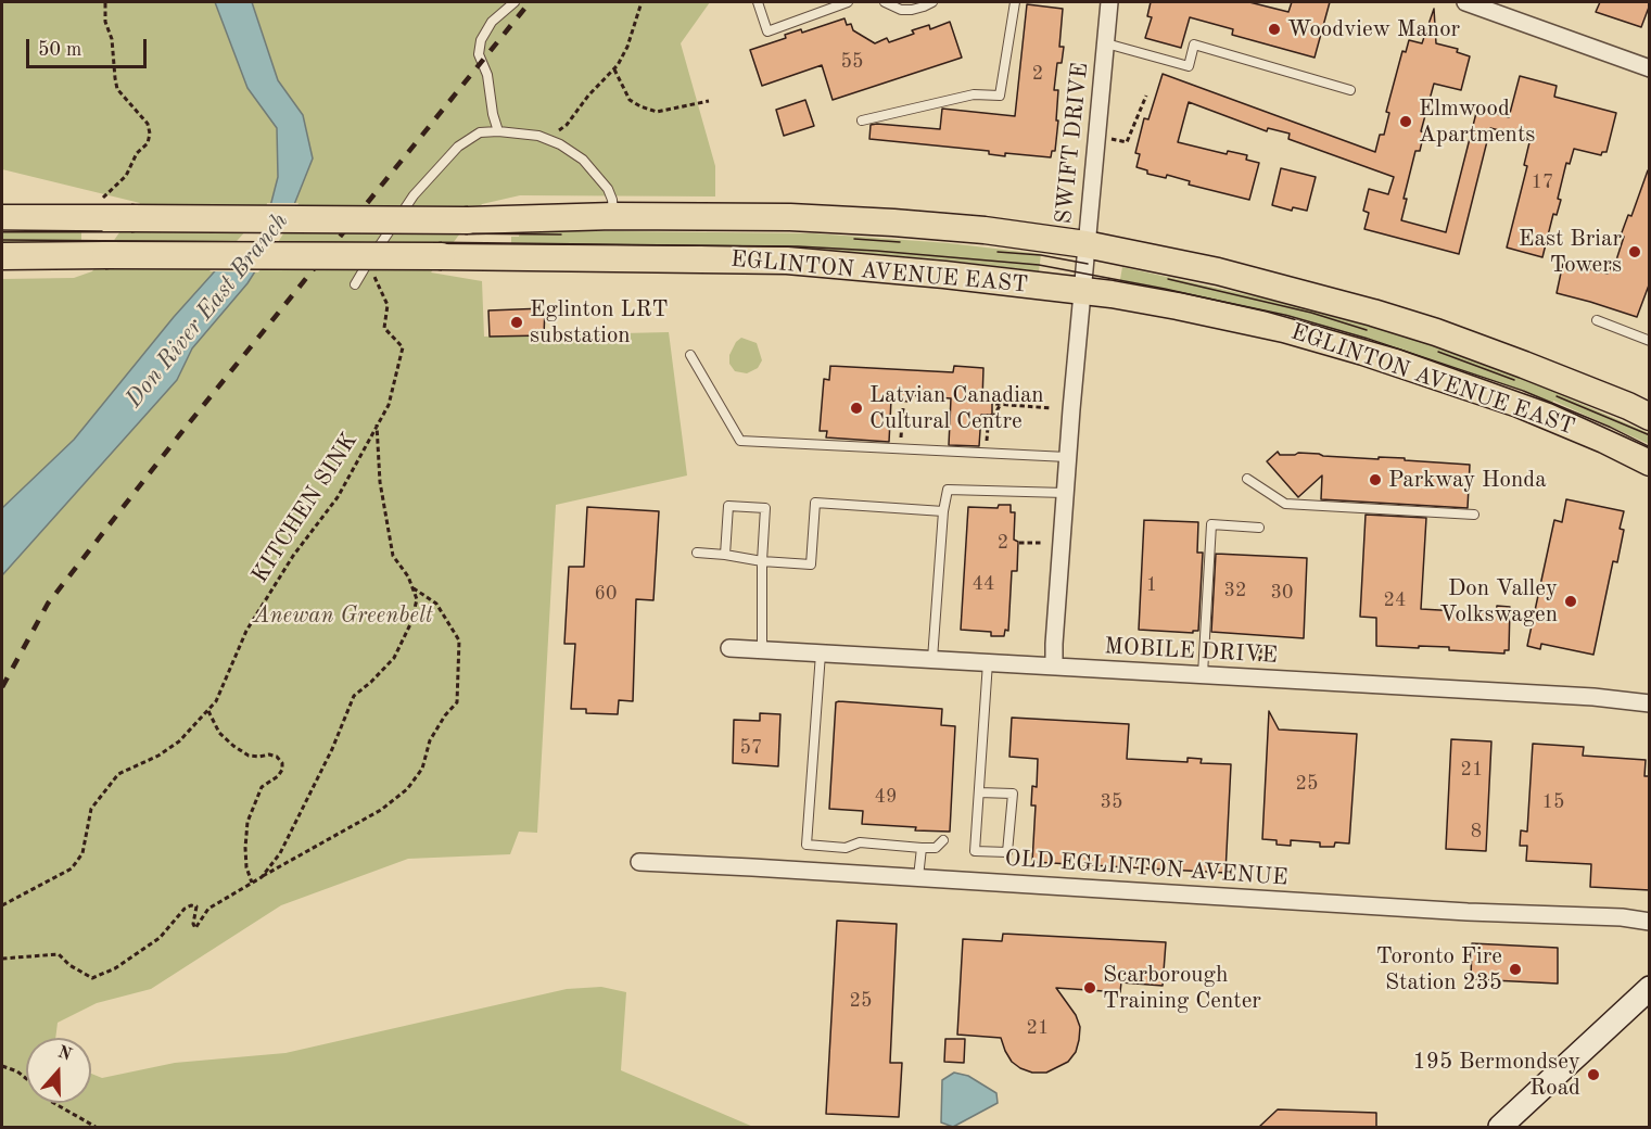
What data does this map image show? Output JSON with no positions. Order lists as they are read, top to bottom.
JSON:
{
  "streets": {
    "main road": ["EGLINTON AVENUE EAST"],
    "street": ["SWIFT DRIVE", "MOBILE DRIVE", "OLD EGLINTON AVENUE"],
    "path": ["KITCHEN SINK"]
  },
  "crossings": [
    ["SWIFT DRIVE", "EGLINTON AVENUE EAST"],
    ["SWIFT DRIVE", "MOBILE DRIVE"]
  ],
  "water": ["Don River East Branch"],
  "parks": ["Anewan Greenbelt"],
  "places": [
    "Woodview Manor",
    "Elmwood Apartments",
    "East Briar Towers",
    "Eglinton LRT substation",
    "Latvian Canadian Cultural Centre",
    "Parkway Honda",
    "Don Valley Volkswagen",
    "Toronto Fire Station 235",
    "Scarborough Training Center",
    "195 Bermondsey Road"
  ],
  "house_numbers": [
    "55",
    "2",
    "17",
    "2",
    "44",
    "1",
    "32",
    "30",
    "60",
    "24",
    "57",
    "21",
    "25",
    "49",
    "35",
    "15",
    "8",
    "25",
    "21"
  ],
  "scale_bar": "50 m",
  "north": "top"
}
